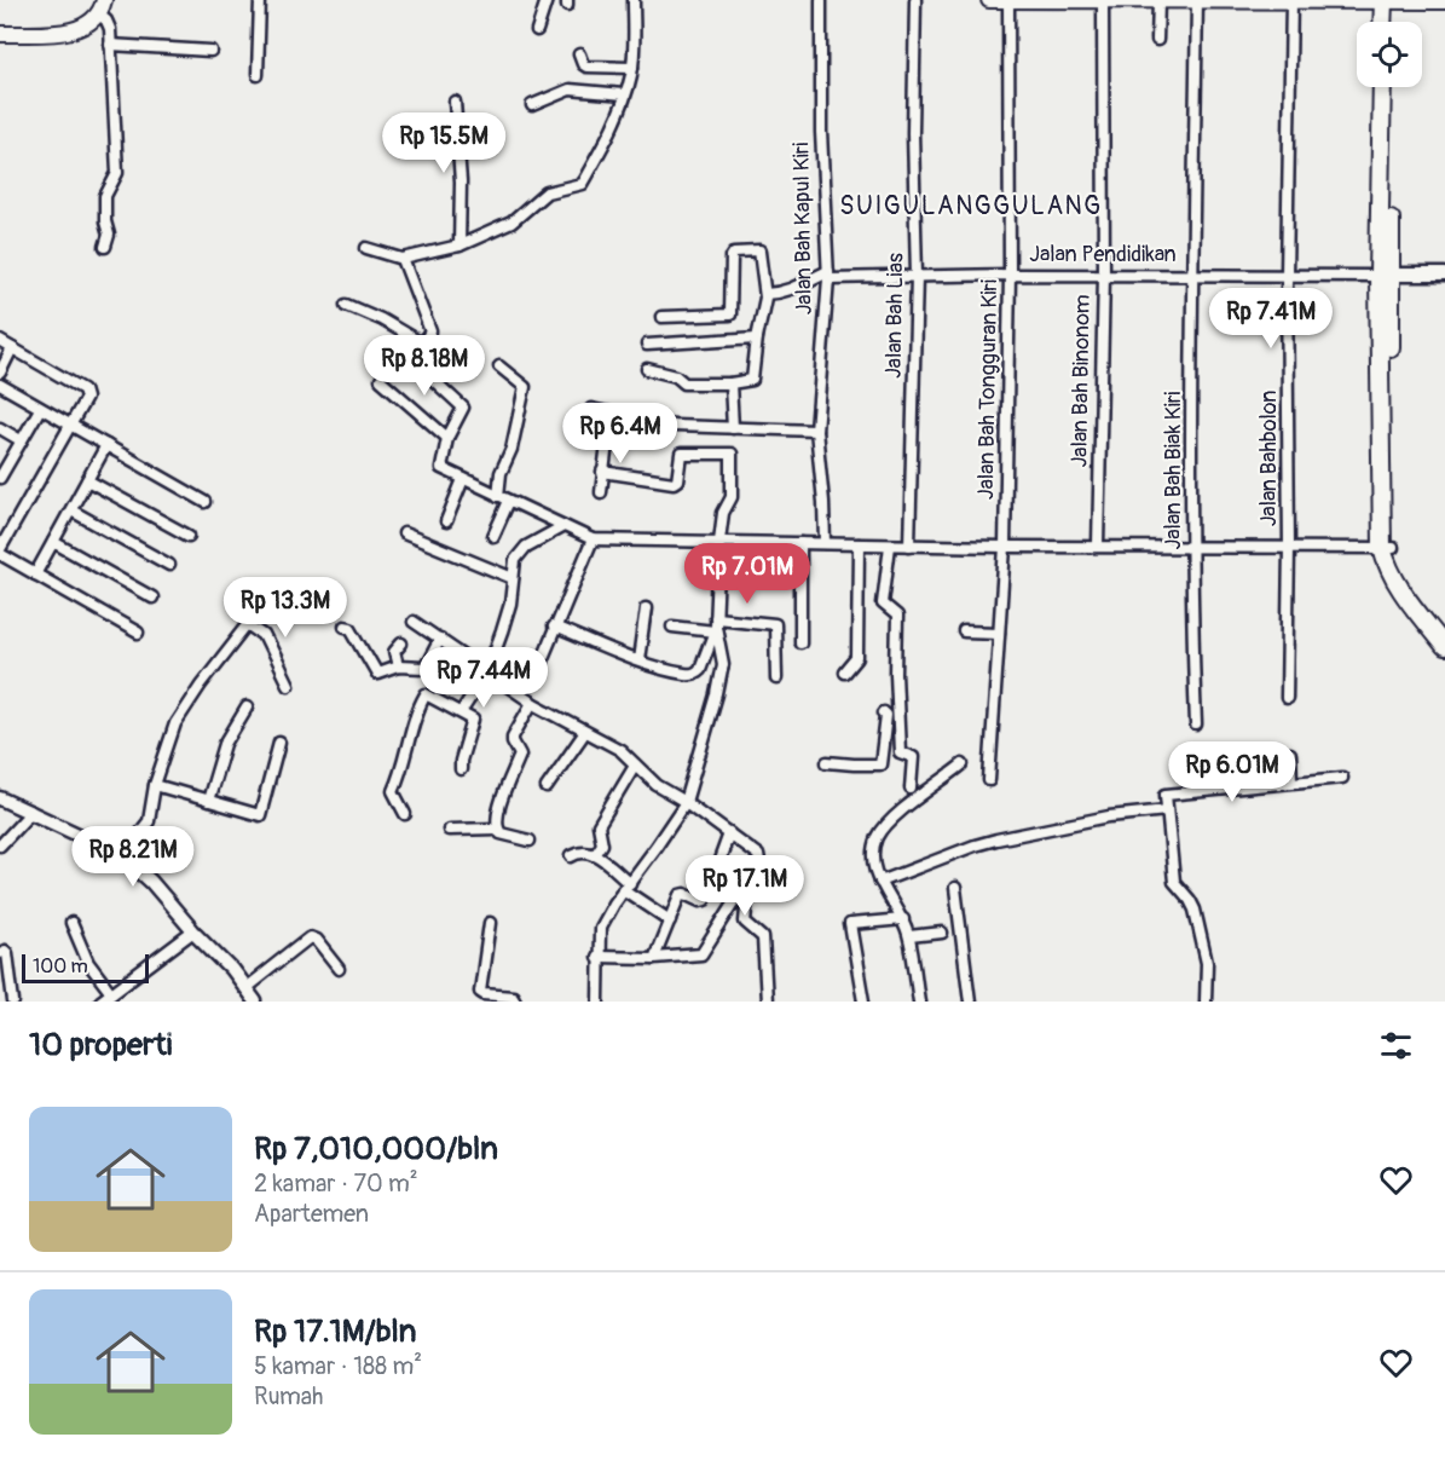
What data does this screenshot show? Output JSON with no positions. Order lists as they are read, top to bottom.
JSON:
{
  "streets": {
    "street": [
      "Jalan Bah Kapul Kiri",
      "Jalan Pendidikan",
      "Jalan Bah Lias",
      "Jalan Bah Binonom",
      "Jalan Bah Tongguran Kiri",
      "Jalan Bahbolon",
      "Jalan Bah Biak Kiri"
    ]
  },
  "crossings": [
    ["Jalan Bah Kapul Kiri", "Jalan Pendidikan"],
    ["Jalan Pendidikan", "Jalan Bah Lias"],
    ["Jalan Pendidikan", "Jalan Bah Binonom"],
    ["Jalan Pendidikan", "Jalan Bah Tongguran Kiri"],
    ["Jalan Pendidikan", "Jalan Bahbolon"],
    ["Jalan Pendidikan", "Jalan Bah Biak Kiri"]
  ],
  "districts": ["SUIGULANGGULANG"],
  "scale_bar": "100 m",
  "page": {
    "price": [
      "Rp 15.5M",
      "Rp 7.41M",
      "Rp 8.18M",
      "Rp 6.4M",
      "Rp 7.01M",
      "Rp 13.3M",
      "Rp 7.44M",
      "Rp 6.01M",
      "Rp 8.21M",
      "Rp 17.1M"
    ],
    "scale": "100 m",
    "heading": "10 properti",
    "list": [
      {
        "name": "Rp 7,010,000/bln",
        "note": "2 kamar · 70 m² · Apartemen"
      },
      {
        "name": "Rp 17.1M/bln",
        "note": "5 kamar · 188 m² · Rumah"
      }
    ]
  }
}
